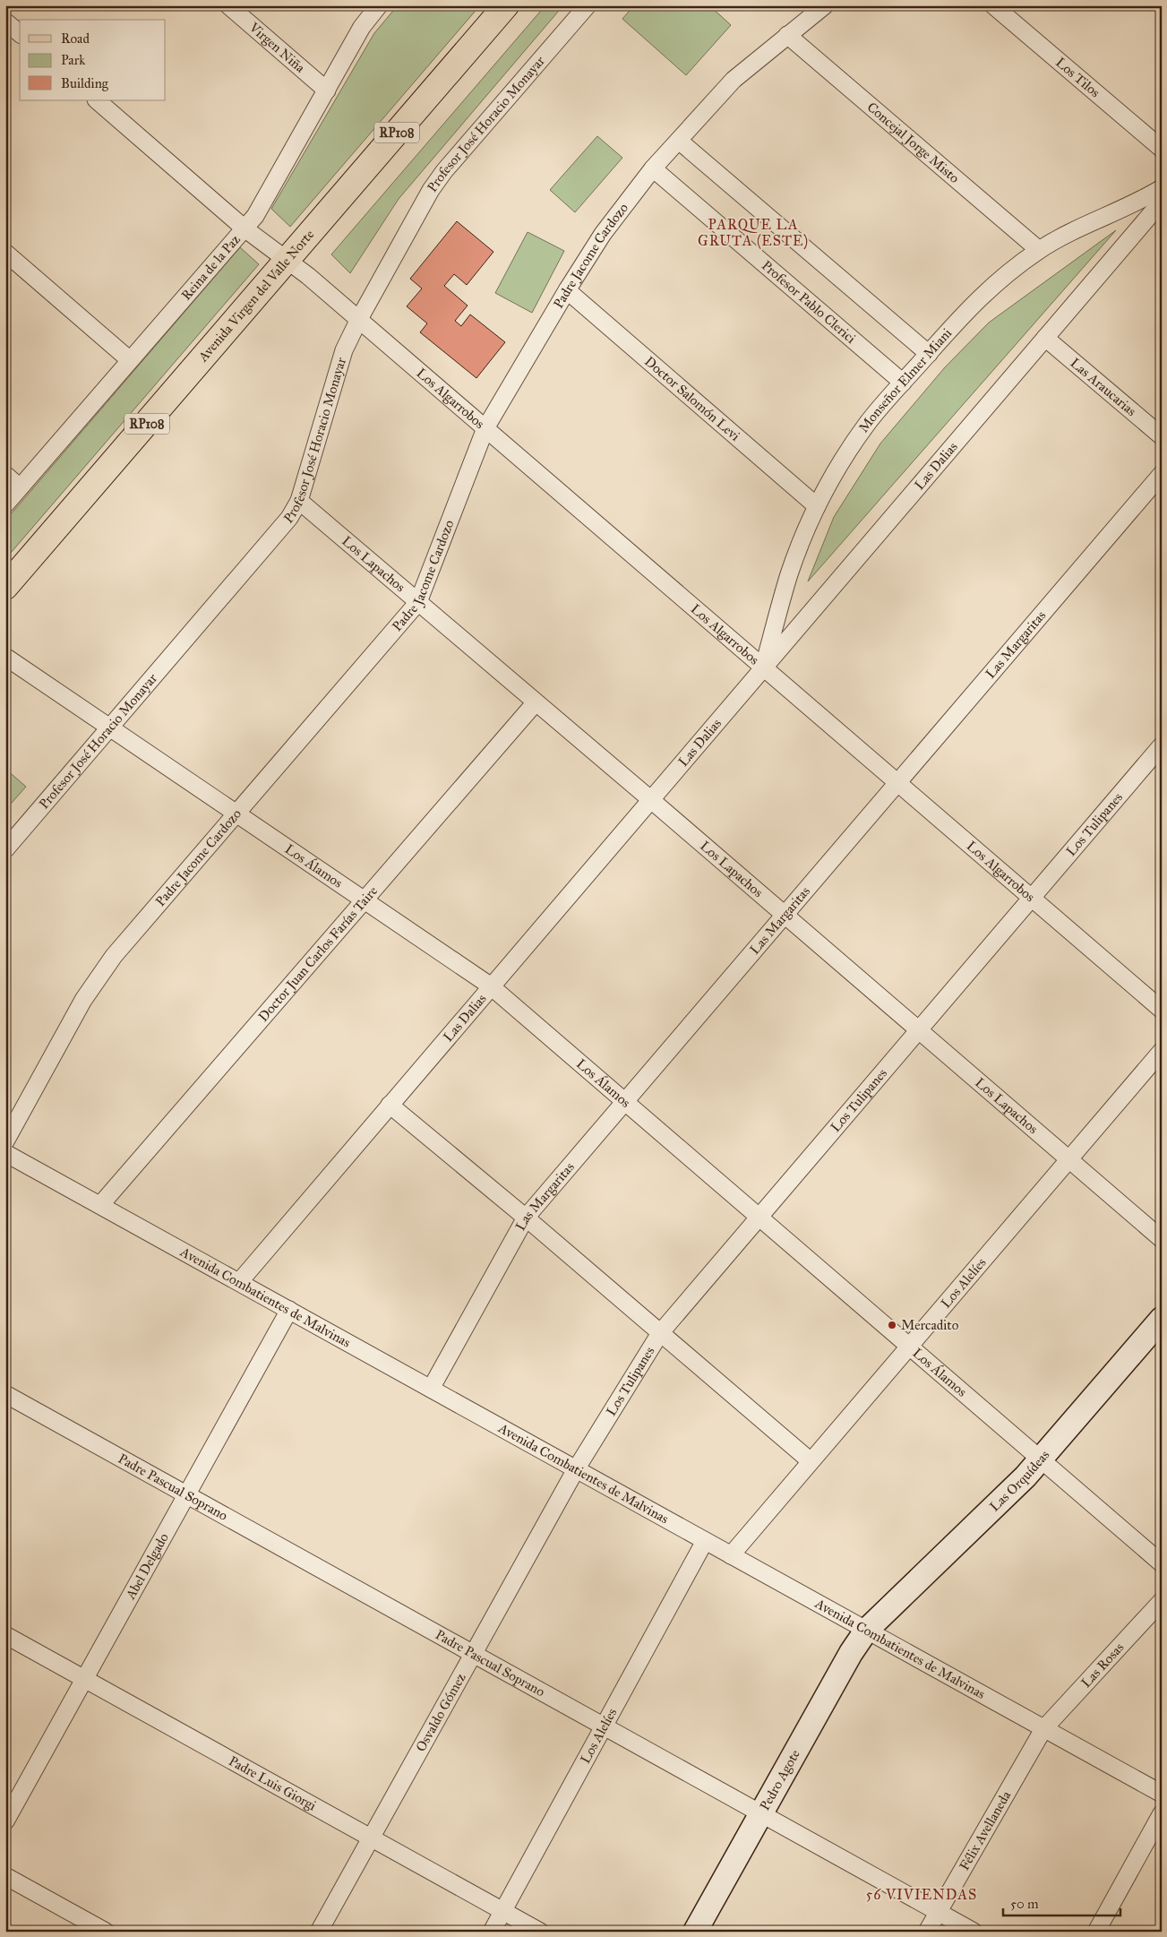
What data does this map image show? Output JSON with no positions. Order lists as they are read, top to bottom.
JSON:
{
  "streets": {
    "main road": ["RP108", "Avenida Virgen del Valle Norte"],
    "street": [
      "Virgen Niña",
      "Los Tilos",
      "Profesor José Horacio Monayar",
      "Concejal Jorge Misto",
      "Padre Jacome Cardozo",
      "Reina de la Paz",
      "Profesor Pablo Clerici",
      "Monseñor Elmer Miani",
      "Las Araucarias",
      "Los Algarrobos",
      "Doctor Salomón Levi",
      "Las Dalias",
      "Los Lapachos",
      "Las Margaritas",
      "Los Tulipanes",
      "Los Álamos",
      "Doctor Juan Carlos Farías Taire",
      "Los Alelíes",
      "Avenida Combatientes de Malvinas",
      "Las Orquídeas",
      "Padre Pascual Soprano",
      "Abel Delgado",
      "Las Rosas",
      "Osvaldo Gómez",
      "Pedro Agote",
      "Padre Luis Giorgi",
      "Félix Avellaneda"
    ]
  },
  "crossings": [
    ["Virgen Niña", "Reina de la Paz"],
    ["Profesor José Horacio Monayar", "Los Algarrobos"],
    ["Profesor José Horacio Monayar", "Los Lapachos"],
    ["Profesor José Horacio Monayar", "Los Álamos"],
    ["Concejal Jorge Misto", "Padre Jacome Cardozo"],
    ["Concejal Jorge Misto", "Monseñor Elmer Miani"],
    ["Padre Jacome Cardozo", "Profesor Pablo Clerici"],
    ["Padre Jacome Cardozo", "Los Algarrobos"],
    ["Padre Jacome Cardozo", "Doctor Salomón Levi"],
    ["Padre Jacome Cardozo", "Los Lapachos"],
    ["Padre Jacome Cardozo", "Los Álamos"],
    ["Reina de la Paz", "Los Algarrobos"],
    ["Avenida Virgen del Valle Norte", "Los Algarrobos"],
    ["Profesor Pablo Clerici", "Monseñor Elmer Miani"],
    ["Monseñor Elmer Miani", "Los Algarrobos"],
    ["Monseñor Elmer Miani", "Doctor Salomón Levi"],
    ["Monseñor Elmer Miani", "Las Dalias"],
    ["Las Araucarias", "Las Dalias"],
    ["Los Algarrobos", "Las Dalias"],
    ["Los Algarrobos", "Las Margaritas"],
    ["Los Algarrobos", "Los Tulipanes"],
    ["Las Dalias", "Los Lapachos"],
    ["Las Dalias", "Los Álamos"],
    ["Las Dalias", "Avenida Combatientes de Malvinas"],
    ["Los Lapachos", "Las Margaritas"],
    ["Los Lapachos", "Los Tulipanes"],
    ["Los Lapachos", "Doctor Juan Carlos Farías Taire"],
    ["Los Lapachos", "Los Alelíes"],
    ["Las Margaritas", "Los Álamos"],
    ["Las Margaritas", "Avenida Combatientes de Malvinas"],
    ["Los Tulipanes", "Los Álamos"],
    ["Los Tulipanes", "Avenida Combatientes de Malvinas"],
    ["Los Tulipanes", "Osvaldo Gómez"],
    ["Los Álamos", "Doctor Juan Carlos Farías Taire"],
    ["Los Álamos", "Los Alelíes"],
    ["Los Álamos", "Las Orquídeas"],
    ["Doctor Juan Carlos Farías Taire", "Avenida Combatientes de Malvinas"],
    ["Los Alelíes", "Avenida Combatientes de Malvinas"],
    ["Los Alelíes", "Padre Pascual Soprano"],
    ["Los Alelíes", "Padre Luis Giorgi"],
    ["Avenida Combatientes de Malvinas", "Las Orquídeas"],
    ["Avenida Combatientes de Malvinas", "Abel Delgado"],
    ["Avenida Combatientes de Malvinas", "Las Rosas"],
    ["Avenida Combatientes de Malvinas", "Osvaldo Gómez"],
    ["Avenida Combatientes de Malvinas", "Pedro Agote"],
    ["Avenida Combatientes de Malvinas", "Félix Avellaneda"],
    ["Las Orquídeas", "Pedro Agote"],
    ["Padre Pascual Soprano", "Abel Delgado"],
    ["Padre Pascual Soprano", "Osvaldo Gómez"],
    ["Padre Pascual Soprano", "Pedro Agote"],
    ["Padre Pascual Soprano", "Félix Avellaneda"],
    ["Abel Delgado", "Padre Luis Giorgi"],
    ["Las Rosas", "Félix Avellaneda"],
    ["Osvaldo Gómez", "Padre Luis Giorgi"]
  ],
  "districts": ["PARQUE LA GRUTA (ESTE)", "56 VIVIENDAS"],
  "places": ["Mercadito"],
  "legend": ["Road", "Park", "Building"],
  "scale_bar": "50 m"
}
